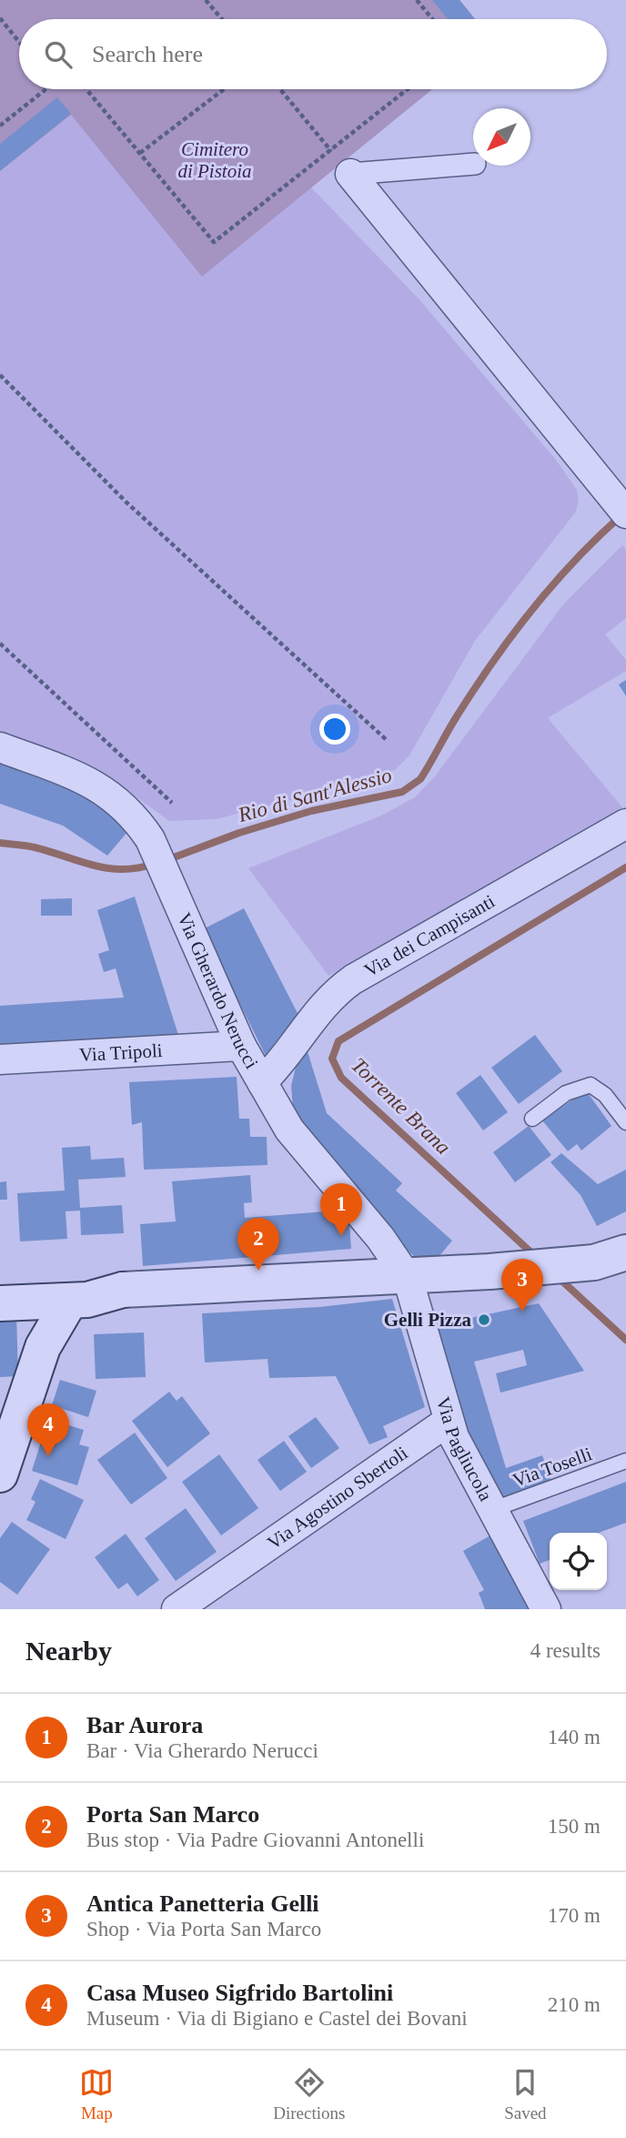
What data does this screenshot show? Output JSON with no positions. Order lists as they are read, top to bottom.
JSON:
{
  "streets": {
    "street": [
      "Via dei Campisanti",
      "Via Gherardo Nerucci",
      "Via Tripoli",
      "Via Pagliucola",
      "Via Agostino Sbertoli"
    ],
    "lane": ["Via Toselli"]
  },
  "crossings": [
    ["Via dei Campisanti", "Via Gherardo Nerucci"],
    ["Via Gherardo Nerucci", "Via Tripoli"],
    ["Via Gherardo Nerucci", "Via Pagliucola"],
    ["Via Pagliucola", "Via Toselli"],
    ["Via Pagliucola", "Via Agostino Sbertoli"]
  ],
  "water": ["Rio di Sant'Alessio", "Torrente Brana"],
  "parks": ["Cimitero di Pistoia"],
  "places": ["Gelli Pizza"],
  "north": "bottom left",
  "page": {
    "search": "Search here",
    "pins": [
      "1",
      "2",
      "3",
      "4"
    ],
    "heading": ["Nearby", "4 results"],
    "list": [
      {
        "mark": "1",
        "name": "Bar Aurora",
        "note": "Bar · Via Gherardo Nerucci",
        "value": "140 m"
      },
      {
        "mark": "2",
        "name": "Porta San Marco",
        "note": "Bus stop · Via Padre Giovanni Antonelli",
        "value": "150 m"
      },
      {
        "mark": "3",
        "name": "Antica Panetteria Gelli",
        "note": "Shop · Via Porta San Marco",
        "value": "170 m"
      },
      {
        "mark": "4",
        "name": "Casa Museo Sigfrido Bartolini",
        "note": "Museum · Via di Bigiano e Castel dei Bovani",
        "value": "210 m"
      }
    ],
    "nav": ["Map", "Directions", "Saved"]
  }
}
